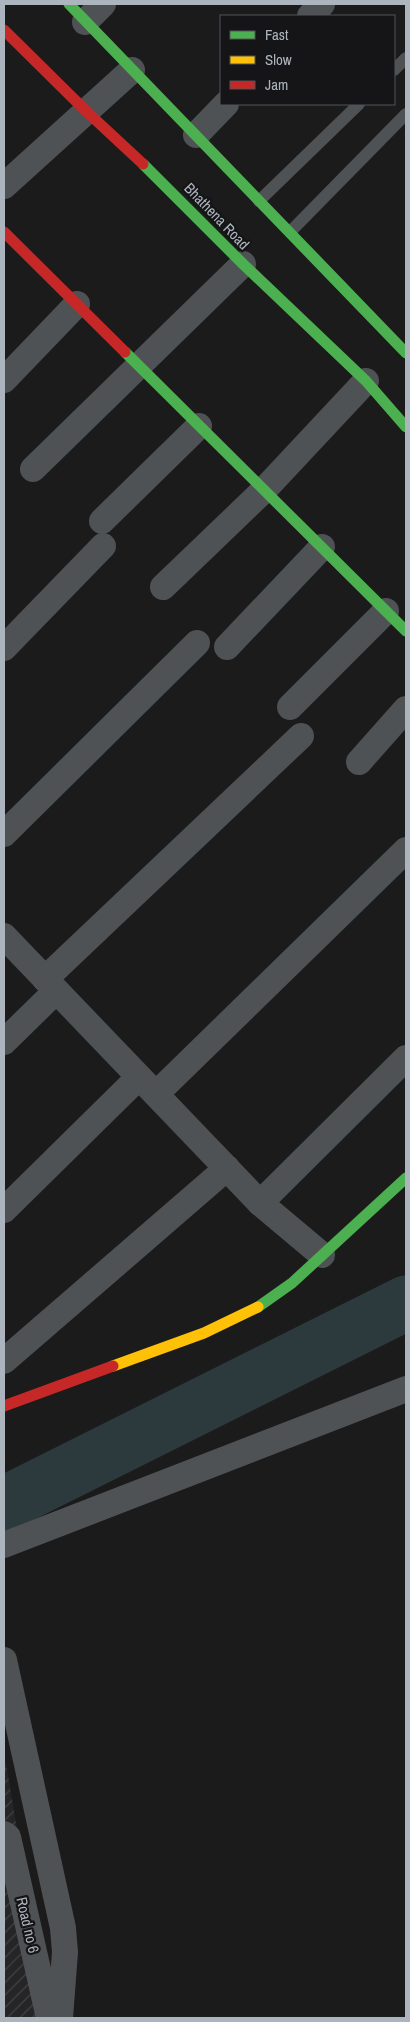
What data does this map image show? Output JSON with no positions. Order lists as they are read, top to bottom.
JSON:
{
  "streets": {
    "street": ["Bhathena Road", "Road no 6"]
  },
  "legend": ["Fast", "Slow", "Jam"]
}
